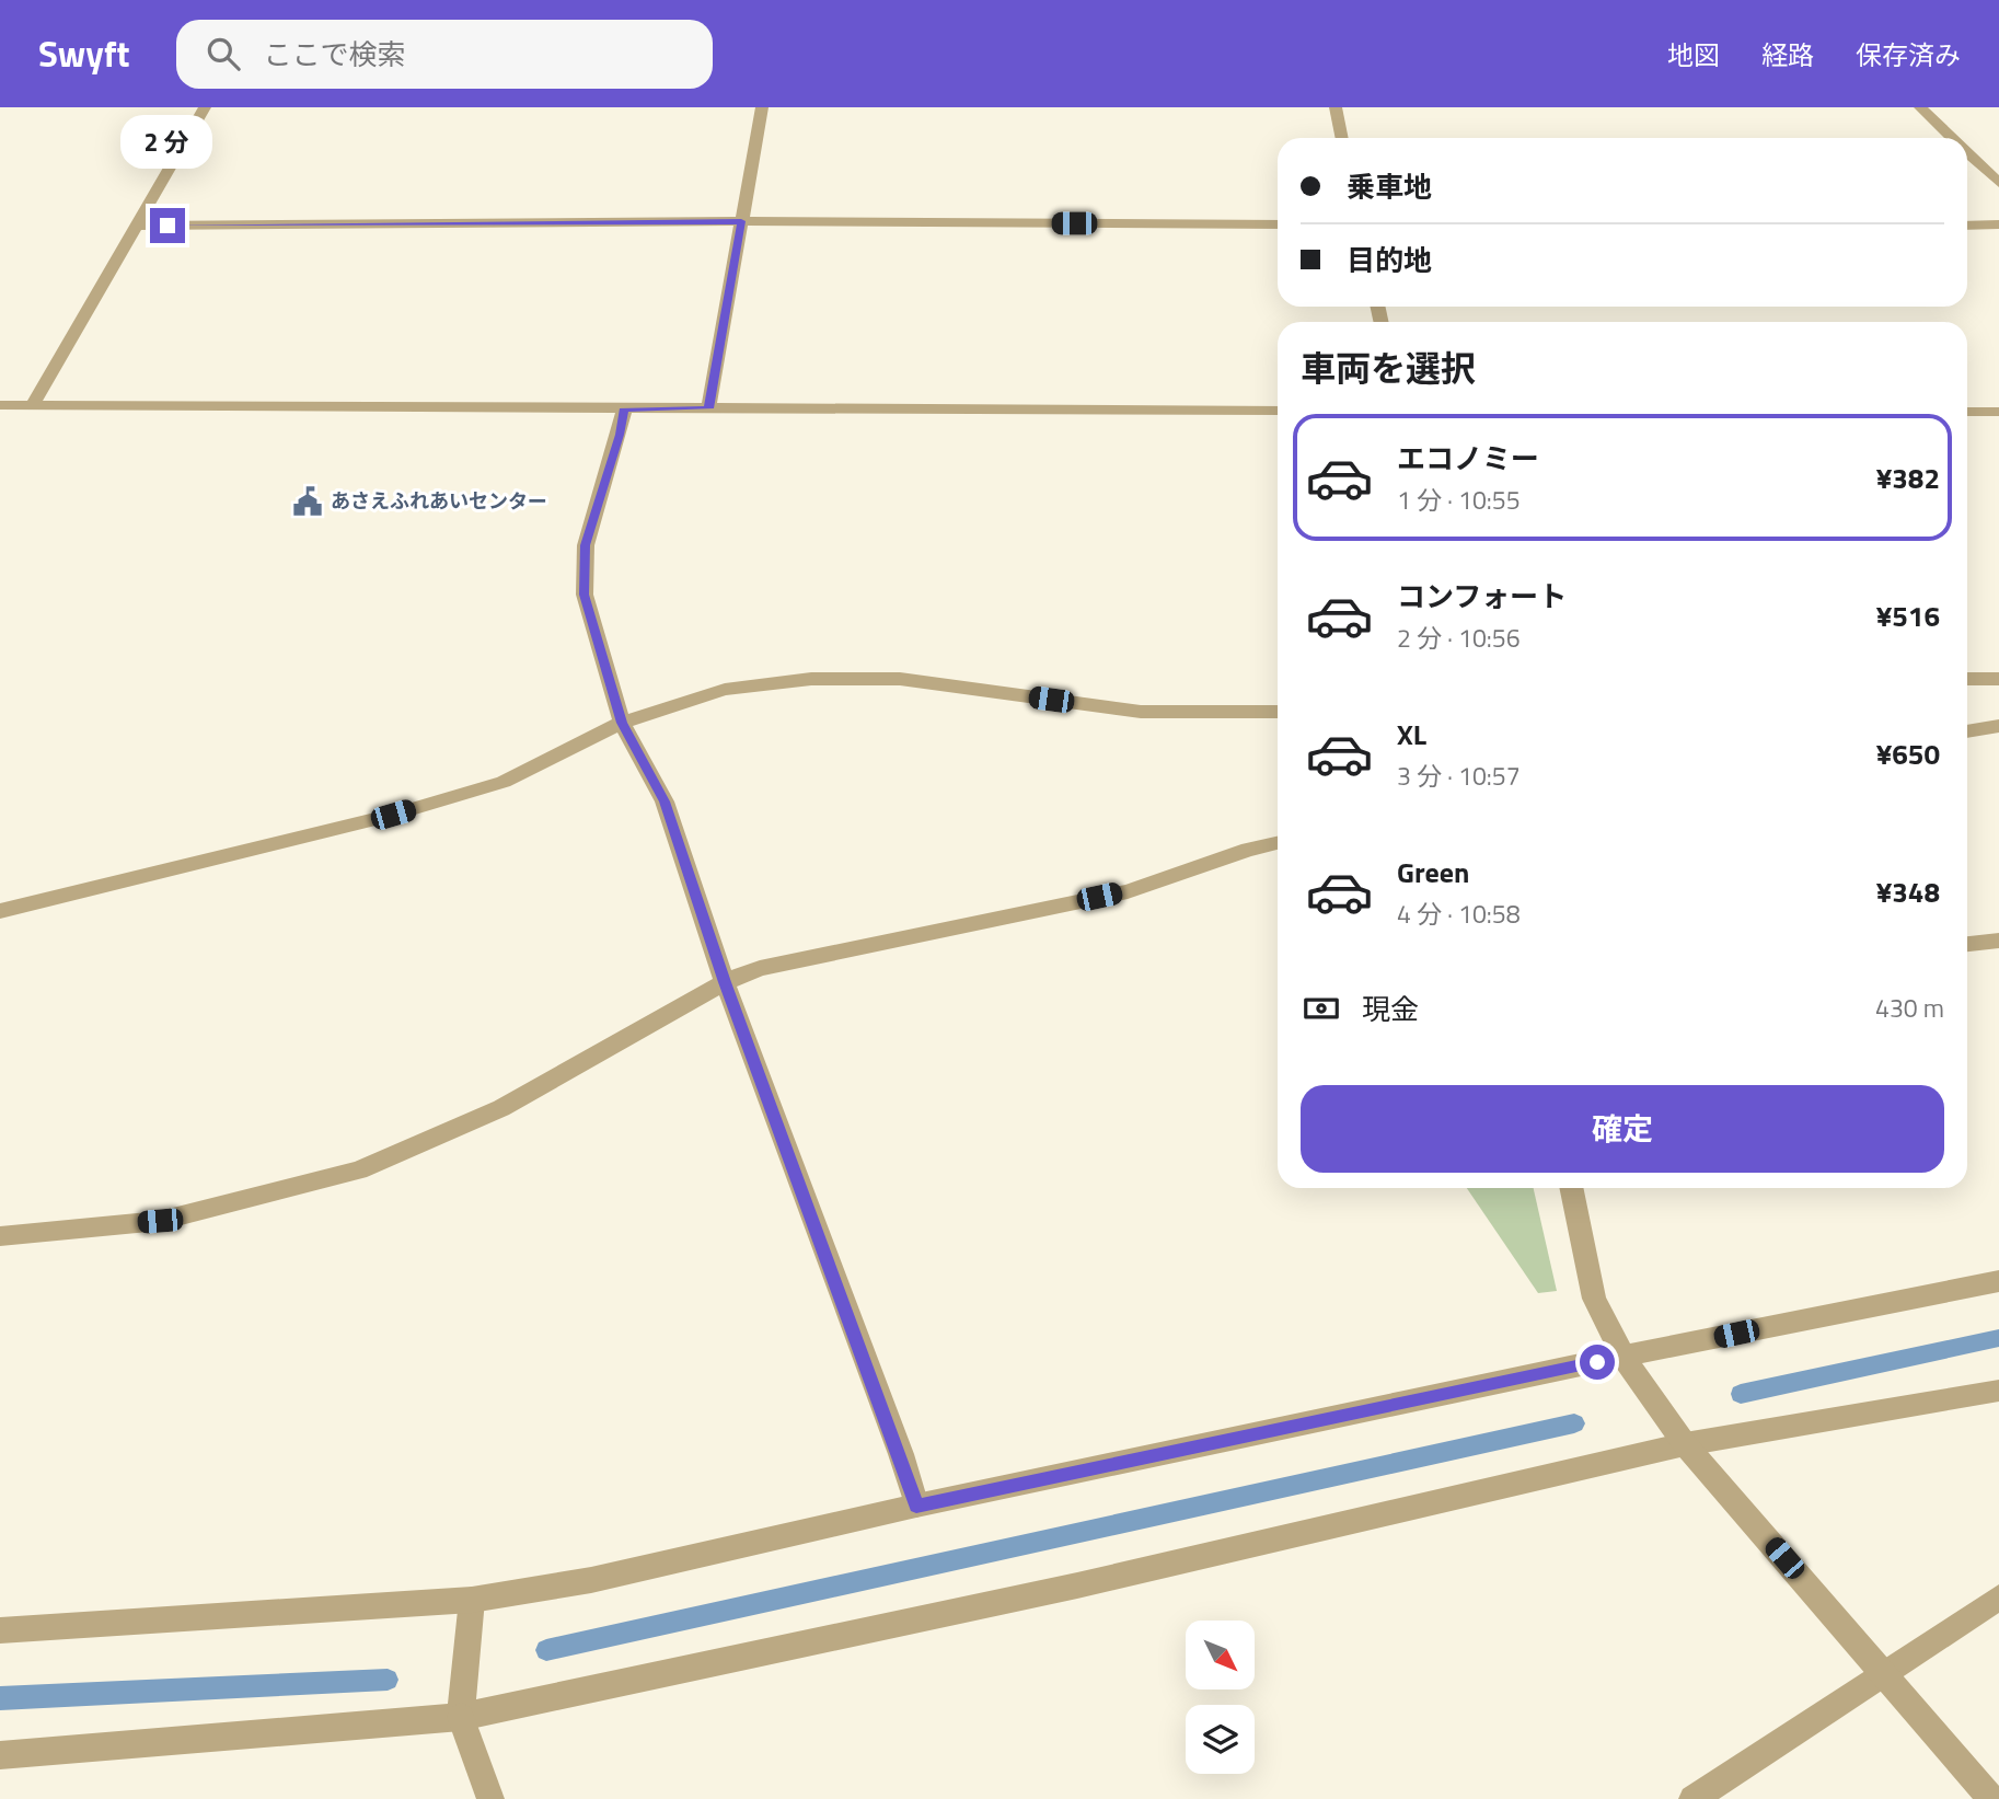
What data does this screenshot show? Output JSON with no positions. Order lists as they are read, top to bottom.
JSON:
{
  "places": {
    "public building": ["あさえふれあいセンター"]
  },
  "north": "bottom right",
  "page": {
    "header": "Swyft",
    "search": "ここで検索",
    "nav": ["地図", "経路", "保存済み"],
    "bubble": "2 分",
    "banner": ["乗車地", "目的地"],
    "heading": "車両を選択",
    "list": [
      {
        "name": "エコノミー",
        "note": "1 分 · 10:55",
        "value": "¥382"
      },
      {
        "name": "コンフォート",
        "note": "2 分 · 10:56",
        "value": "¥516"
      },
      {
        "name": "XL",
        "note": "3 分 · 10:57",
        "value": "¥650"
      },
      {
        "name": "Green",
        "note": "4 分 · 10:58",
        "value": "¥348"
      }
    ],
    "pay": ["現金", "430 m"],
    "buttons": "確定"
  }
}
